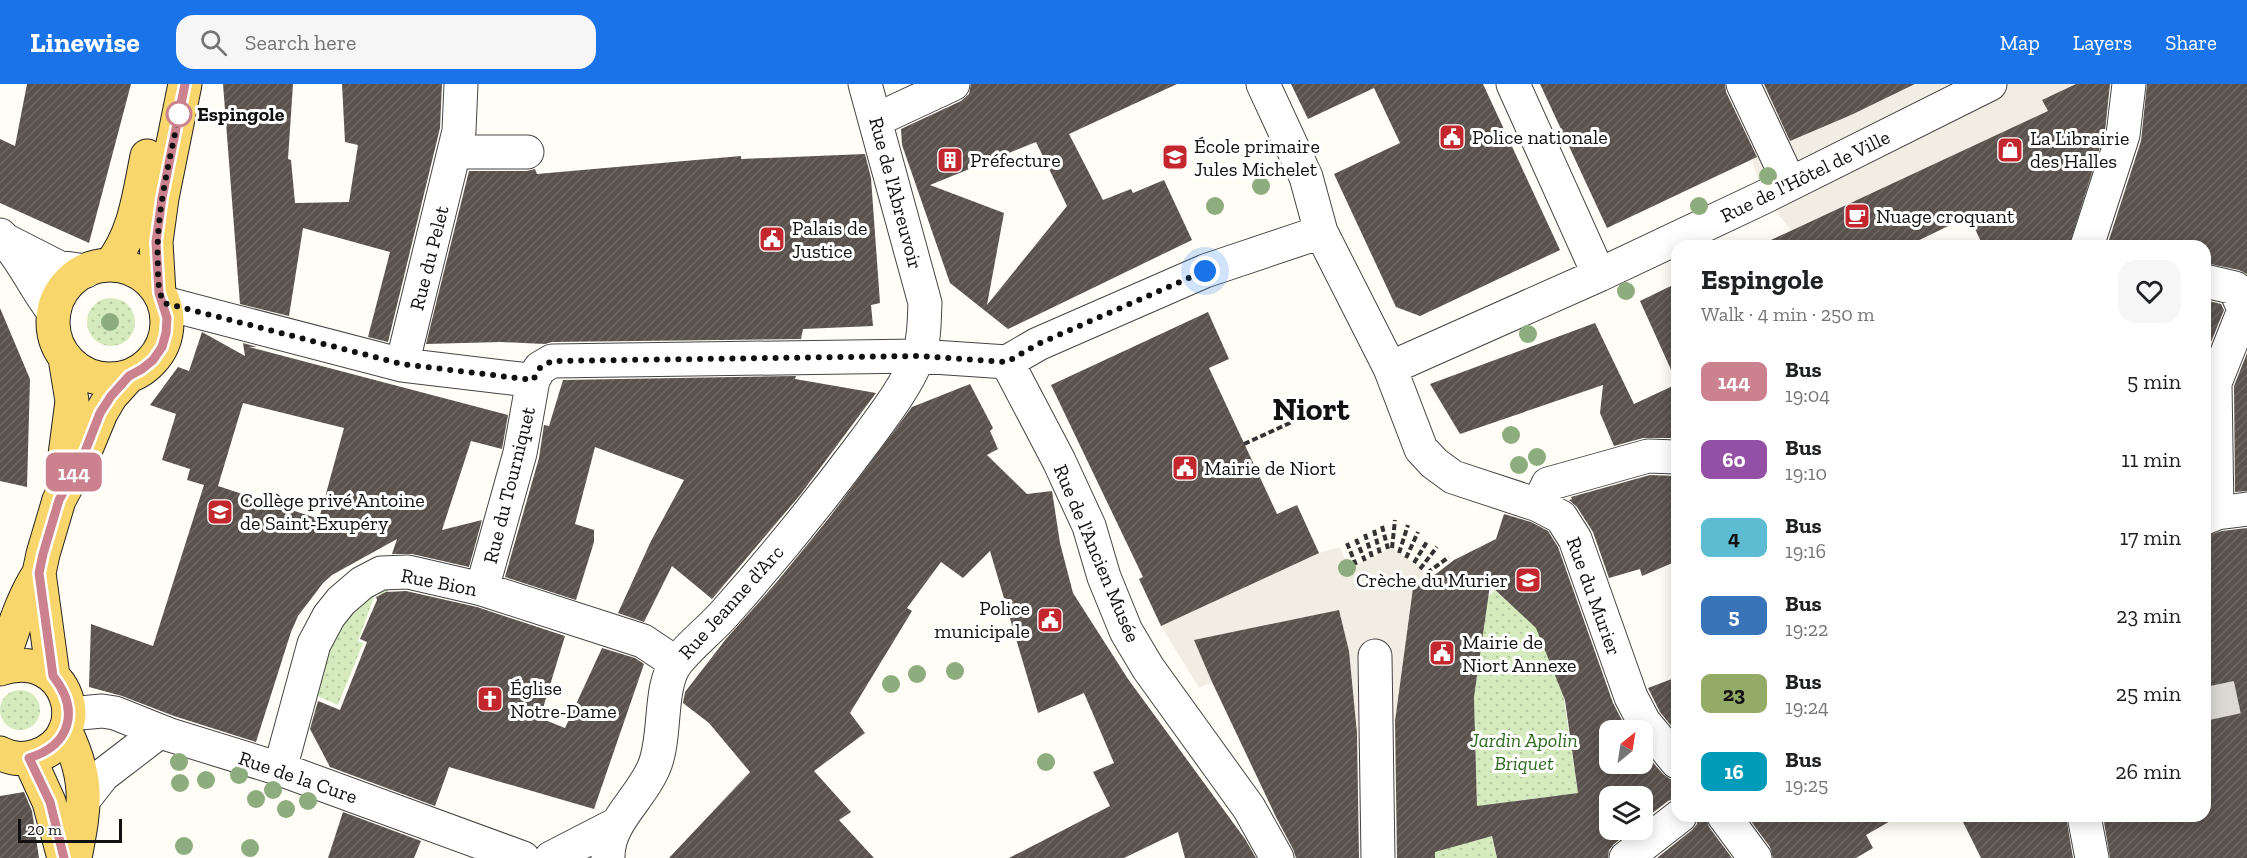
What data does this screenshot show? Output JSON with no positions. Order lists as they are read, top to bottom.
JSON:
{
  "streets": {
    "street": [
      "Rue de l'Hôtel de Ville",
      "Rue de l'Abreuvoir",
      "Rue du Pelet",
      "Rue du Tourniquet",
      "Rue de l'Ancien Musée",
      "Rue Bion",
      "Rue du Murier",
      "Rue Jeanne d'Arc",
      "Rue de la Cure"
    ]
  },
  "crossings": [
    ["Rue de l'Hôtel de Ville", "Rue du Murier"],
    ["Rue de l'Abreuvoir", "Rue Jeanne d'Arc"],
    ["Rue du Tourniquet", "Rue Bion"],
    ["Rue Bion", "Rue Jeanne d'Arc"],
    ["Rue Bion", "Rue de la Cure"]
  ],
  "districts": ["Niort"],
  "parks": ["Jardin Apolin Briquet"],
  "places": {
    "other": ["Espingole"],
    "public building": [
      "Police nationale",
      "Palais de Justice",
      "Mairie de Niort",
      "Police municipale",
      "Mairie de Niort Annexe"
    ],
    "shop": ["La Librairie des Halles"],
    "school or university": ["École primaire Jules Michelet", "Collège privé Antoine de Saint-Exupéry", "Crèche du Murier"],
    "building": ["Préfecture"],
    "cafe": ["Nuage croquant"],
    "church": ["Église Notre-Dame"]
  },
  "lines": ["bus line 144"],
  "scale_bar": "20 m",
  "north": "top right",
  "page": {
    "header": "Linewise",
    "search": "Search here",
    "nav": ["Map", "Layers", "Share"],
    "on_map": "144",
    "heading": ["Espingole", "Walk · 4 min · 250 m"],
    "list": [
      {
        "mark": "144",
        "name": "Bus",
        "note": "19:04",
        "value": "5 min"
      },
      {
        "mark": "60",
        "name": "Bus",
        "note": "19:10",
        "value": "11 min"
      },
      {
        "mark": "4",
        "name": "Bus",
        "note": "19:16",
        "value": "17 min"
      },
      {
        "mark": "5",
        "name": "Bus",
        "note": "19:22",
        "value": "23 min"
      },
      {
        "mark": "23",
        "name": "Bus",
        "note": "19:24",
        "value": "25 min"
      },
      {
        "mark": "16",
        "name": "Bus",
        "note": "19:25",
        "value": "26 min"
      }
    ],
    "scale": "20 m"
  }
}
